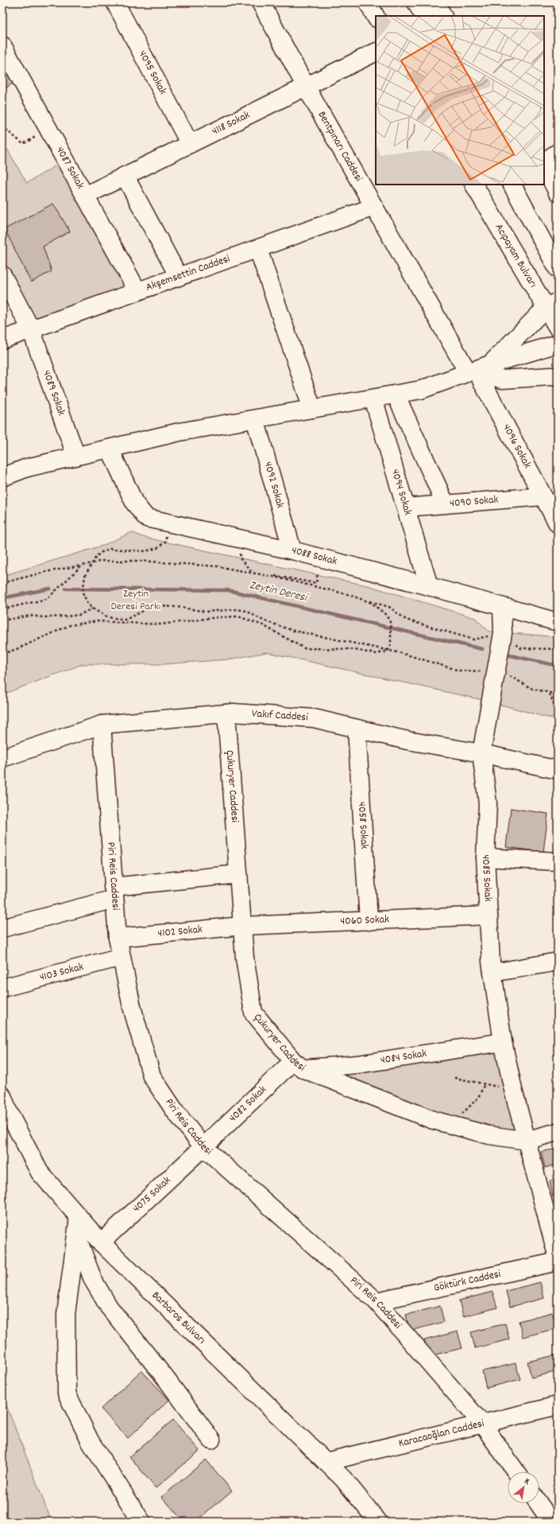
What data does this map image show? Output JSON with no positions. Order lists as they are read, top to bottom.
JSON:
{
  "streets": {
    "street": [
      "4095 Sokak",
      "4118 Sokak",
      "Bentpınarı Caddesi",
      "4087 Sokak",
      "Acıpayam Bulvarı",
      "Akşemsettin Caddesi",
      "4089 Sokak",
      "4096 Sokak",
      "4092 Sokak",
      "4094 Sokak",
      "4090 Sokak",
      "4088 Sokak",
      "Vakıf Caddesi",
      "Çukuryer Caddesi",
      "4058 Sokak",
      "Piri Reis Caddesi",
      "4085 Sokak",
      "4060 Sokak",
      "4102 Sokak",
      "4103 Sokak",
      "4084 Sokak",
      "4082 Sokak",
      "4075 Sokak",
      "Göktürk Caddesi",
      "Barbaros Bulvarı",
      "Karacaoğlan Caddesi"
    ]
  },
  "crossings": [
    ["4095 Sokak", "4118 Sokak"],
    ["4118 Sokak", "Bentpınarı Caddesi"],
    ["4118 Sokak", "4087 Sokak"],
    ["Bentpınarı Caddesi", "Akşemsettin Caddesi"],
    ["Bentpınarı Caddesi", "4096 Sokak"],
    ["4087 Sokak", "Akşemsettin Caddesi"],
    ["Akşemsettin Caddesi", "4089 Sokak"],
    ["4096 Sokak", "4090 Sokak"],
    ["4092 Sokak", "4088 Sokak"],
    ["4094 Sokak", "4090 Sokak"],
    ["4094 Sokak", "4088 Sokak"],
    ["4088 Sokak", "4085 Sokak"],
    ["Vakıf Caddesi", "Çukuryer Caddesi"],
    ["Vakıf Caddesi", "4058 Sokak"],
    ["Vakıf Caddesi", "Piri Reis Caddesi"],
    ["Vakıf Caddesi", "4085 Sokak"],
    ["Çukuryer Caddesi", "4085 Sokak"],
    ["Çukuryer Caddesi", "4060 Sokak"],
    ["Çukuryer Caddesi", "4102 Sokak"],
    ["Çukuryer Caddesi", "4084 Sokak"],
    ["Çukuryer Caddesi", "4082 Sokak"],
    ["4058 Sokak", "4060 Sokak"],
    ["Piri Reis Caddesi", "4102 Sokak"],
    ["Piri Reis Caddesi", "4103 Sokak"],
    ["Piri Reis Caddesi", "4082 Sokak"],
    ["Piri Reis Caddesi", "4075 Sokak"],
    ["Piri Reis Caddesi", "Göktürk Caddesi"],
    ["Piri Reis Caddesi", "Karacaoğlan Caddesi"],
    ["4085 Sokak", "4060 Sokak"],
    ["4085 Sokak", "4084 Sokak"],
    ["4060 Sokak", "4102 Sokak"],
    ["4084 Sokak", "4082 Sokak"],
    ["4082 Sokak", "4075 Sokak"],
    ["4075 Sokak", "Barbaros Bulvarı"],
    ["Barbaros Bulvarı", "Karacaoğlan Caddesi"]
  ],
  "water": ["Zeytin Deresi"],
  "parks": ["Zeytin Deresi Parkı"],
  "north": "top right"
}
